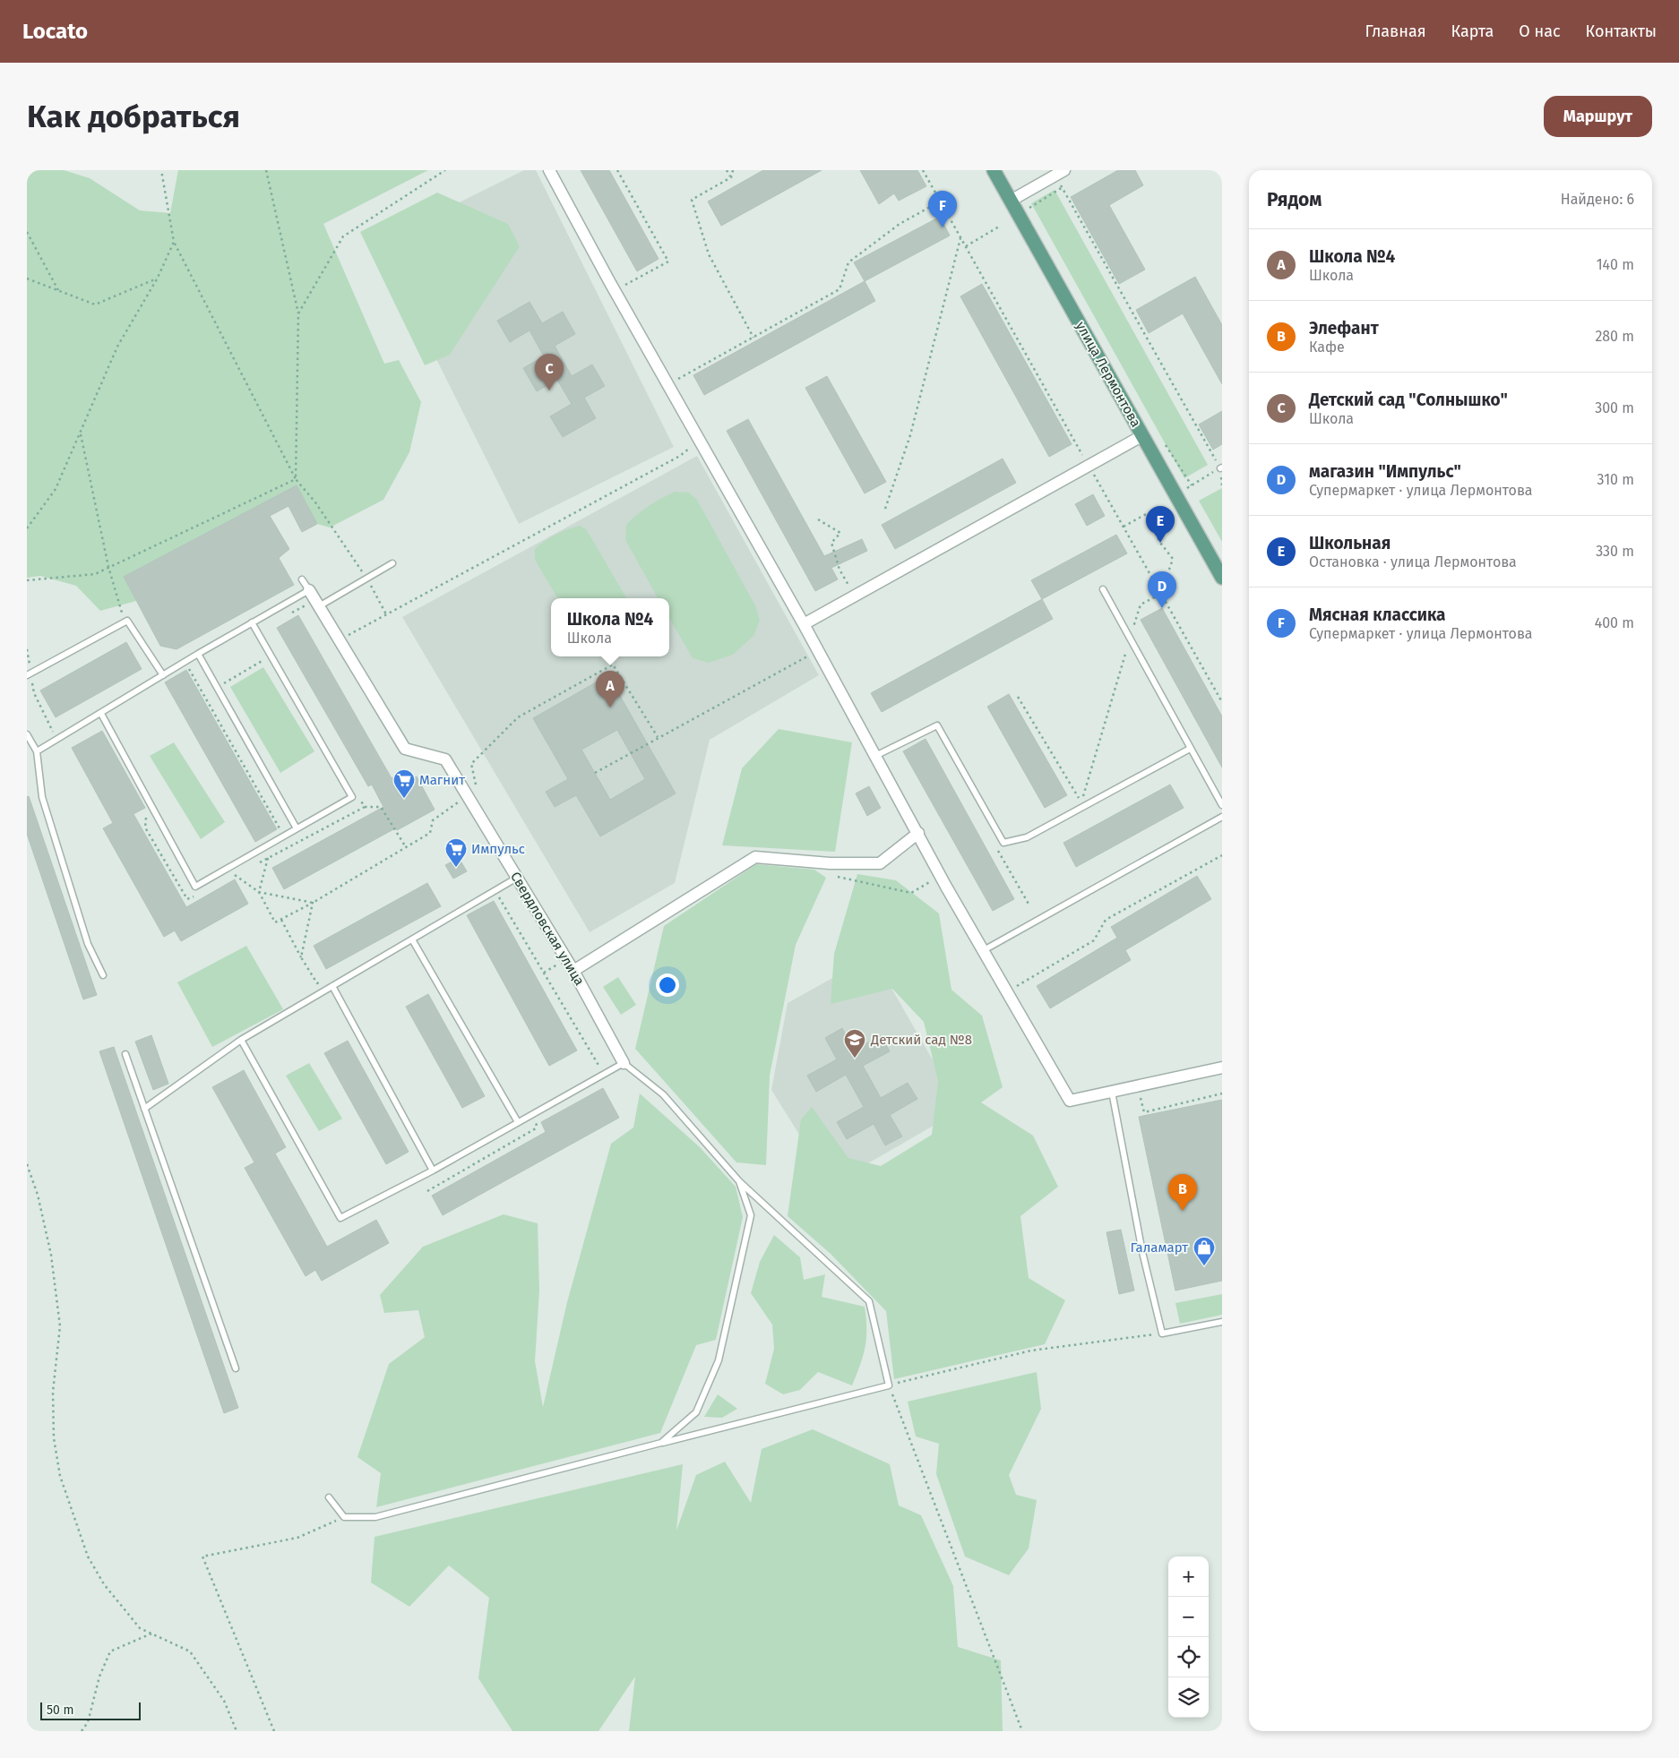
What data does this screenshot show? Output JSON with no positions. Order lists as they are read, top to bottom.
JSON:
{
  "streets": {
    "main road": ["улица Лермонтова"],
    "street": ["Свердловская улица"]
  },
  "places": {
    "supermarket": ["Магнит", "Импульс"],
    "school or university": ["Детский сад №8"],
    "shop": ["Галамарт"]
  },
  "scale_bar": "50 m",
  "page": {
    "header": "Locato",
    "nav": [
      "Главная",
      "Карта",
      "О нас",
      "Контакты"
    ],
    "buttons": "Маршрут",
    "title": "Как добраться",
    "heading": ["Рядом", "Найдено: 6"],
    "pins": [
      "F",
      "C",
      "E",
      "D",
      "A",
      "B"
    ],
    "list": [
      {
        "mark": "A",
        "name": "Школа №4",
        "note": "Школа",
        "value": "140 m"
      },
      {
        "mark": "B",
        "name": "Элефант",
        "note": "Кафе",
        "value": "280 m"
      },
      {
        "mark": "C",
        "name": "Детский сад \"Солнышко\"",
        "note": "Школа",
        "value": "300 m"
      },
      {
        "mark": "D",
        "name": "магазин \"Импульс\"",
        "note": "Супермаркет · улица Лермонтова",
        "value": "310 m"
      },
      {
        "mark": "E",
        "name": "Школьная",
        "note": "Остановка · улица Лермонтова",
        "value": "330 m"
      },
      {
        "mark": "F",
        "name": "Мясная классика",
        "note": "Супермаркет · улица Лермонтова",
        "value": "400 m"
      }
    ],
    "popup": ["Школа №4", "Школа"],
    "map_buttons": ["+", "−"],
    "scale": "50 m"
  }
}
